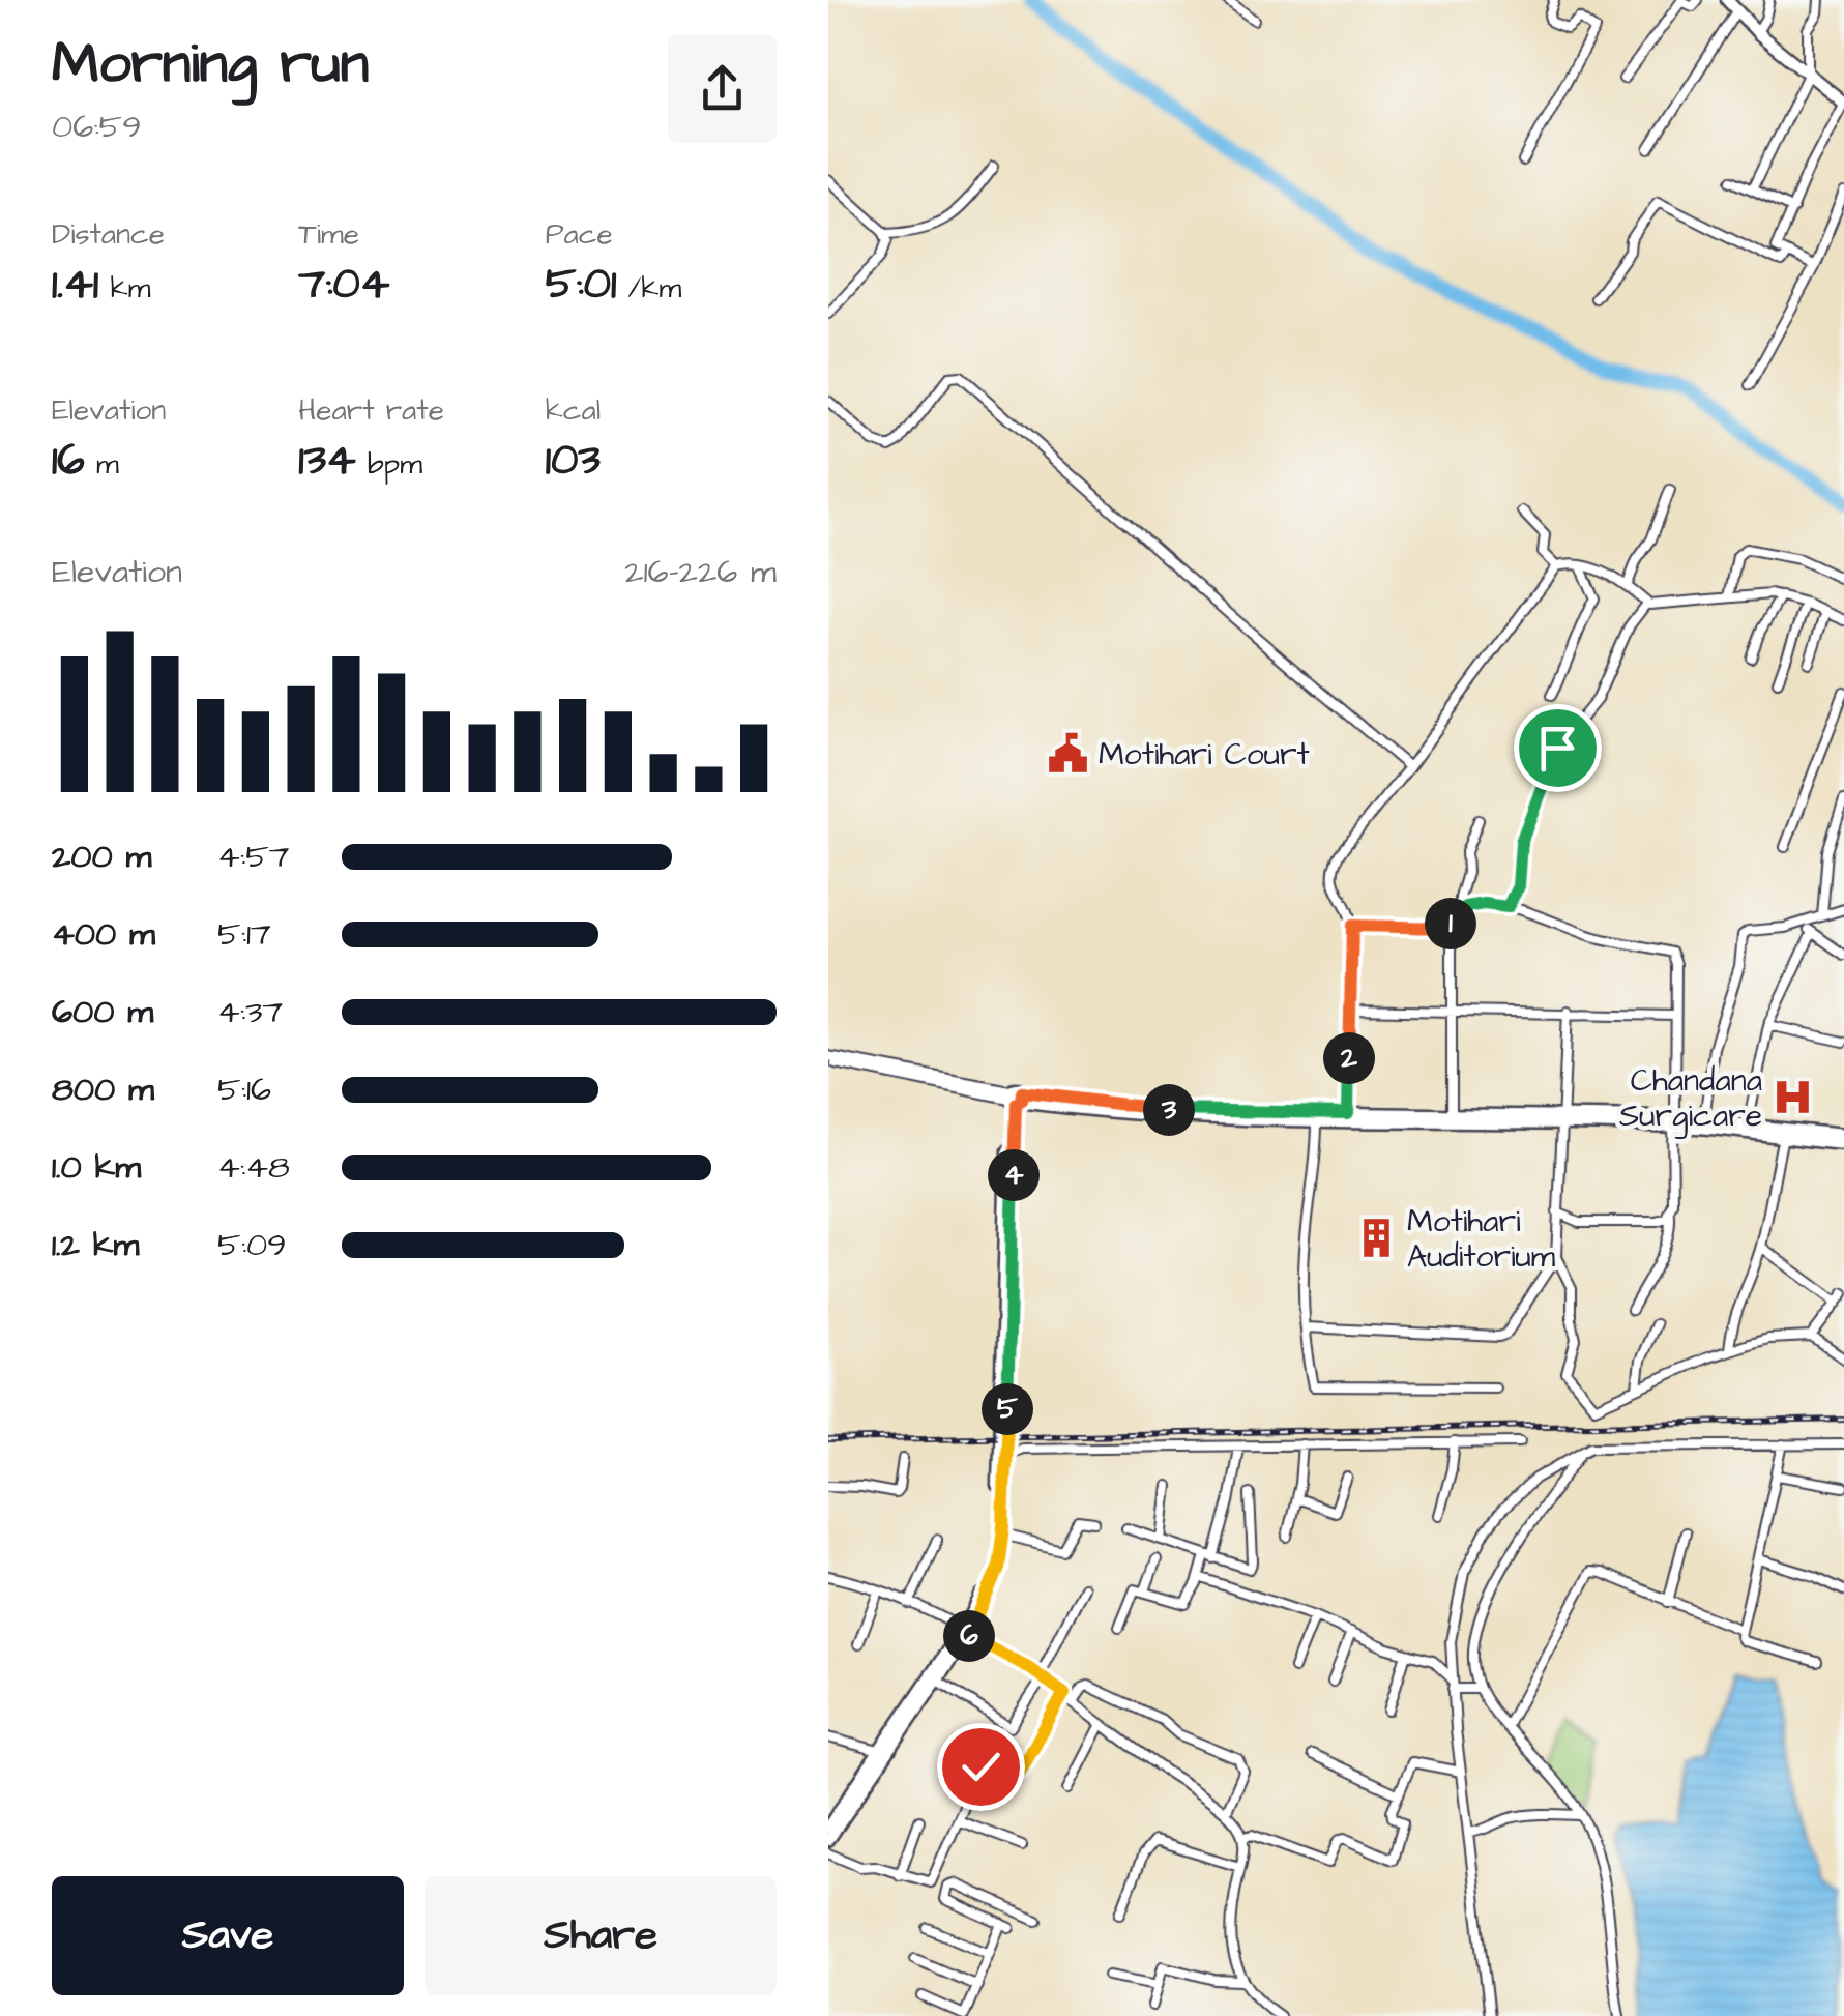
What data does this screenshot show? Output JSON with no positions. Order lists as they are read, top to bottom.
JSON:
{
  "places": {
    "public building": ["Motihari Court"],
    "hospital": ["Chandana Surgicare"],
    "building": ["Motihari Auditorium"]
  },
  "page": {
    "heading": ["Morning run", "06:59"],
    "stats": [
      ["Distance", "1.41 km"],
      ["Time", "7:04"],
      ["Pace", "5:01 /km"],
      ["Elevation", "16 m"],
      ["Heart rate", "134 bpm"],
      ["kcal", "103"]
    ],
    "chart": ["Elevation", "216–226 m"],
    "list": [
      {
        "name": "200 m",
        "note": "4:57"
      },
      {
        "name": "400 m",
        "note": "5:17"
      },
      {
        "name": "600 m",
        "note": "4:37"
      },
      {
        "name": "800 m",
        "note": "5:16"
      },
      {
        "name": "1.0 km",
        "note": "4:48"
      },
      {
        "name": "1.2 km",
        "note": "5:09"
      }
    ],
    "pins": [
      "1",
      "2",
      "3",
      "4",
      "5",
      "6"
    ],
    "buttons": ["Save", "Share"]
  }
}
